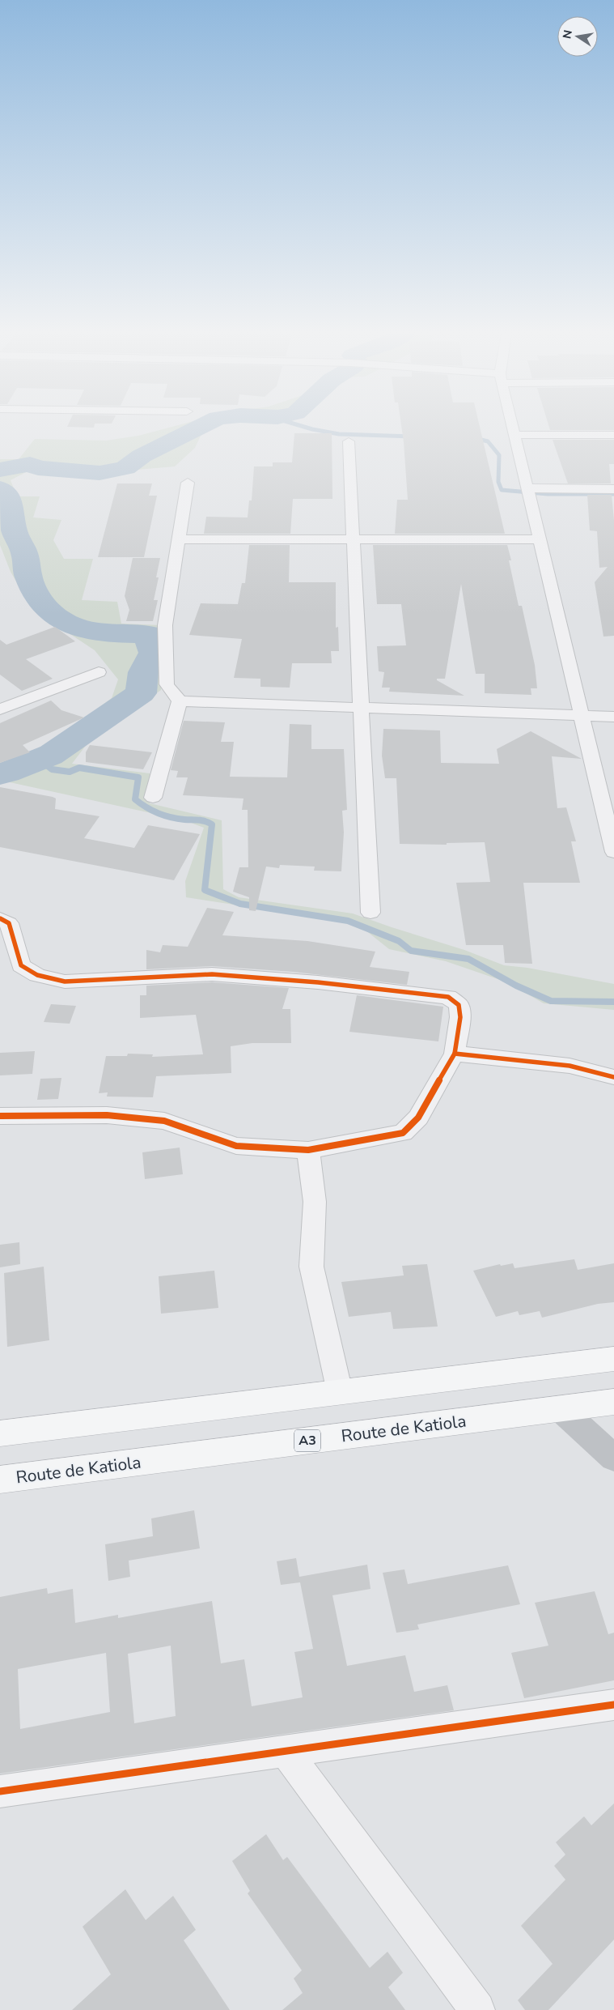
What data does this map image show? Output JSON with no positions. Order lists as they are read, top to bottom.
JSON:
{
  "streets": {
    "highway": ["Route de Katiola", "A3"]
  },
  "north": "left"
}
